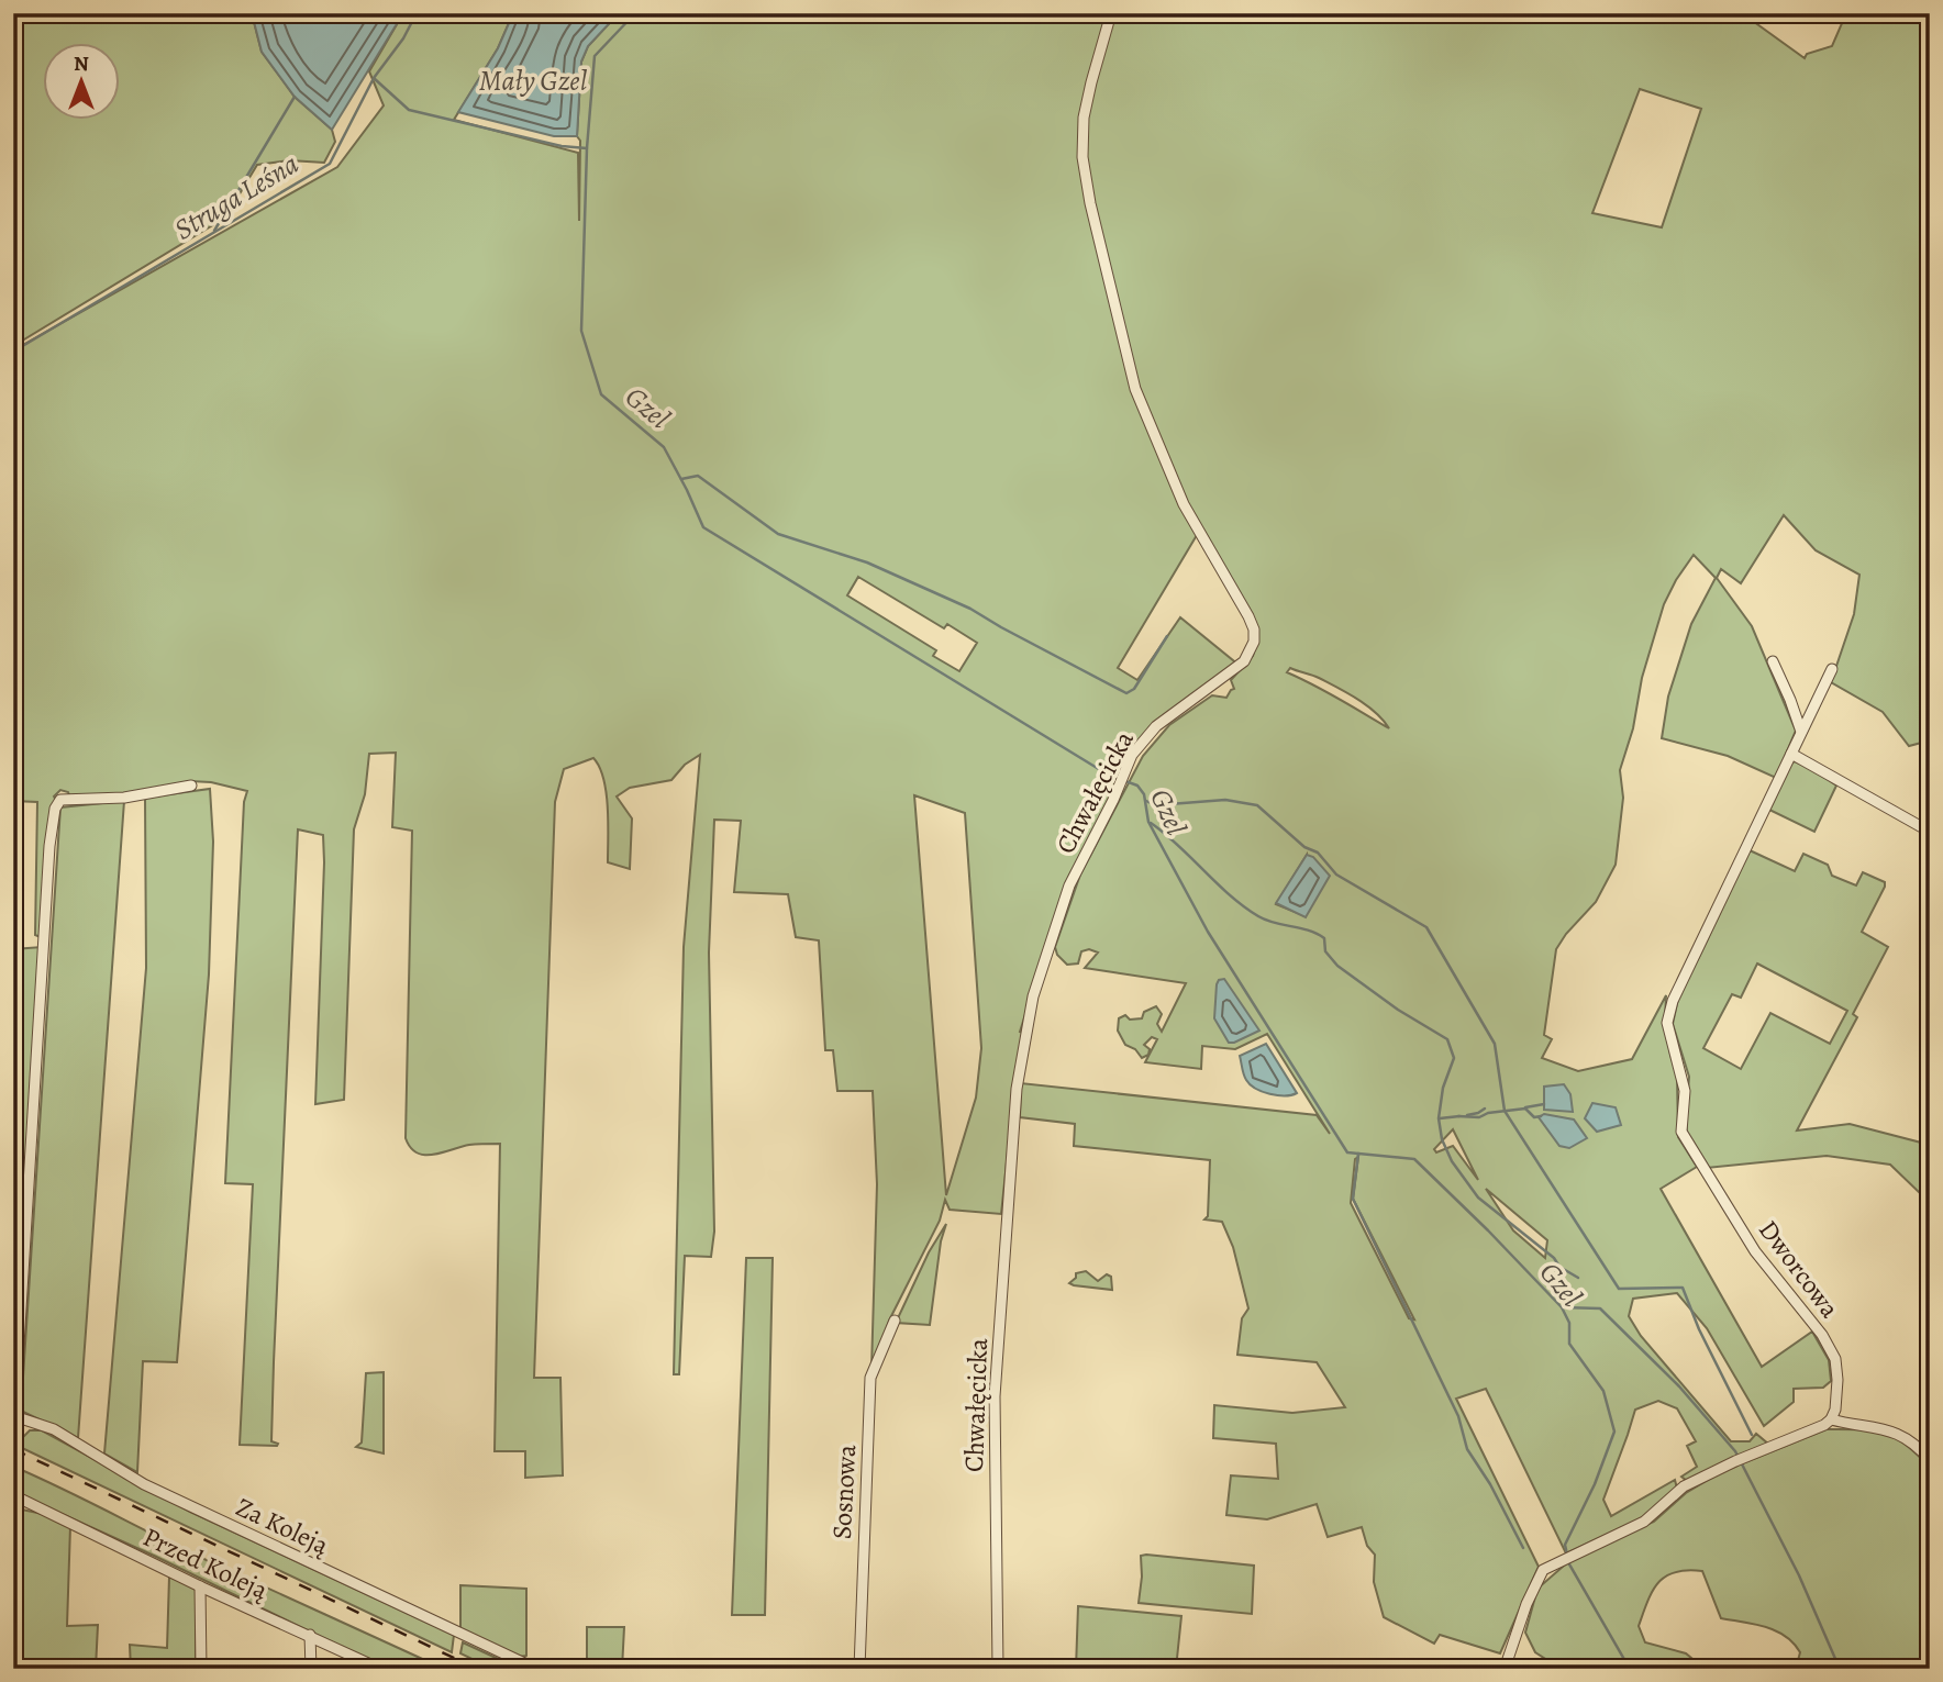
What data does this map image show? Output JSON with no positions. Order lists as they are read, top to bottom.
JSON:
{
  "streets": {
    "street": [
      "Chwałęcicka",
      "Dworcowa",
      "Sosnowa",
      "Za Koleją",
      "Przed Koleją"
    ]
  },
  "water": ["Mały Gzel", "Struga Leśna", "Gzel"],
  "north": "top"
}
